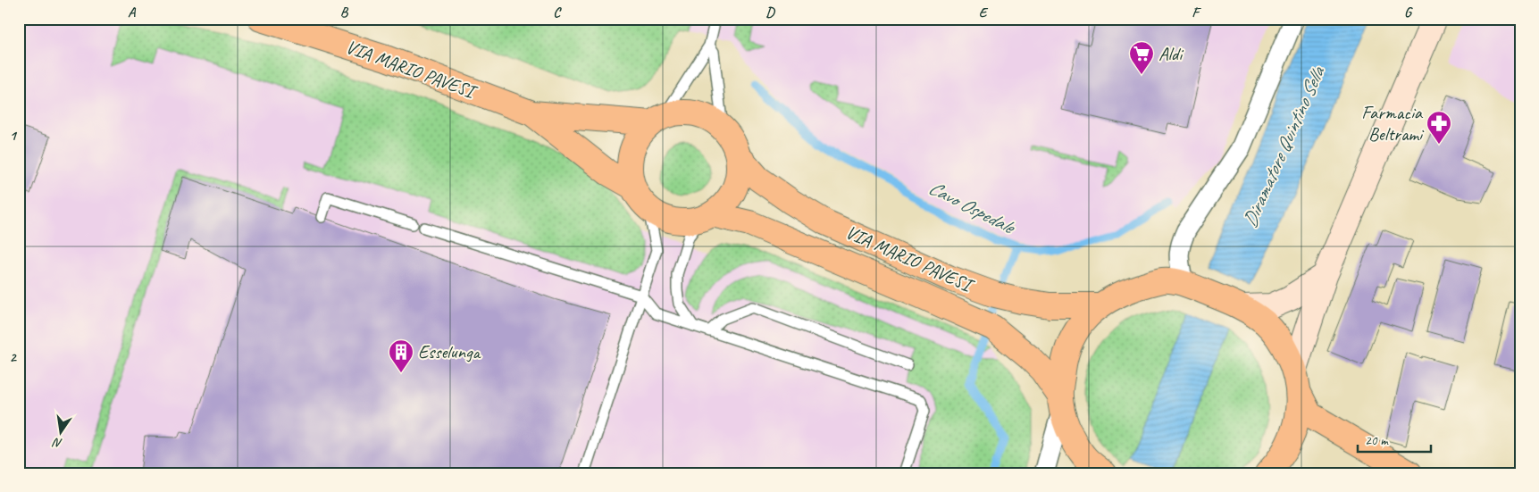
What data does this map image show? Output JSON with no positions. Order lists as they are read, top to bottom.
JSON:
{
  "streets": {
    "main road": ["VIA MARIO PAVESI"]
  },
  "water": ["Diramatore Quintino Sella", "Cavo Ospedale"],
  "places": {
    "supermarket": ["Aldi"],
    "pharmacy": ["Farmacia Beltrami"],
    "building": ["Esselunga"]
  },
  "scale_bar": "20 m",
  "north": "bottom",
  "grid": {
    "columns": [
      "A",
      "B",
      "C",
      "D",
      "E",
      "F",
      "G"
    ],
    "rows": ["1", "2"]
  }
}
